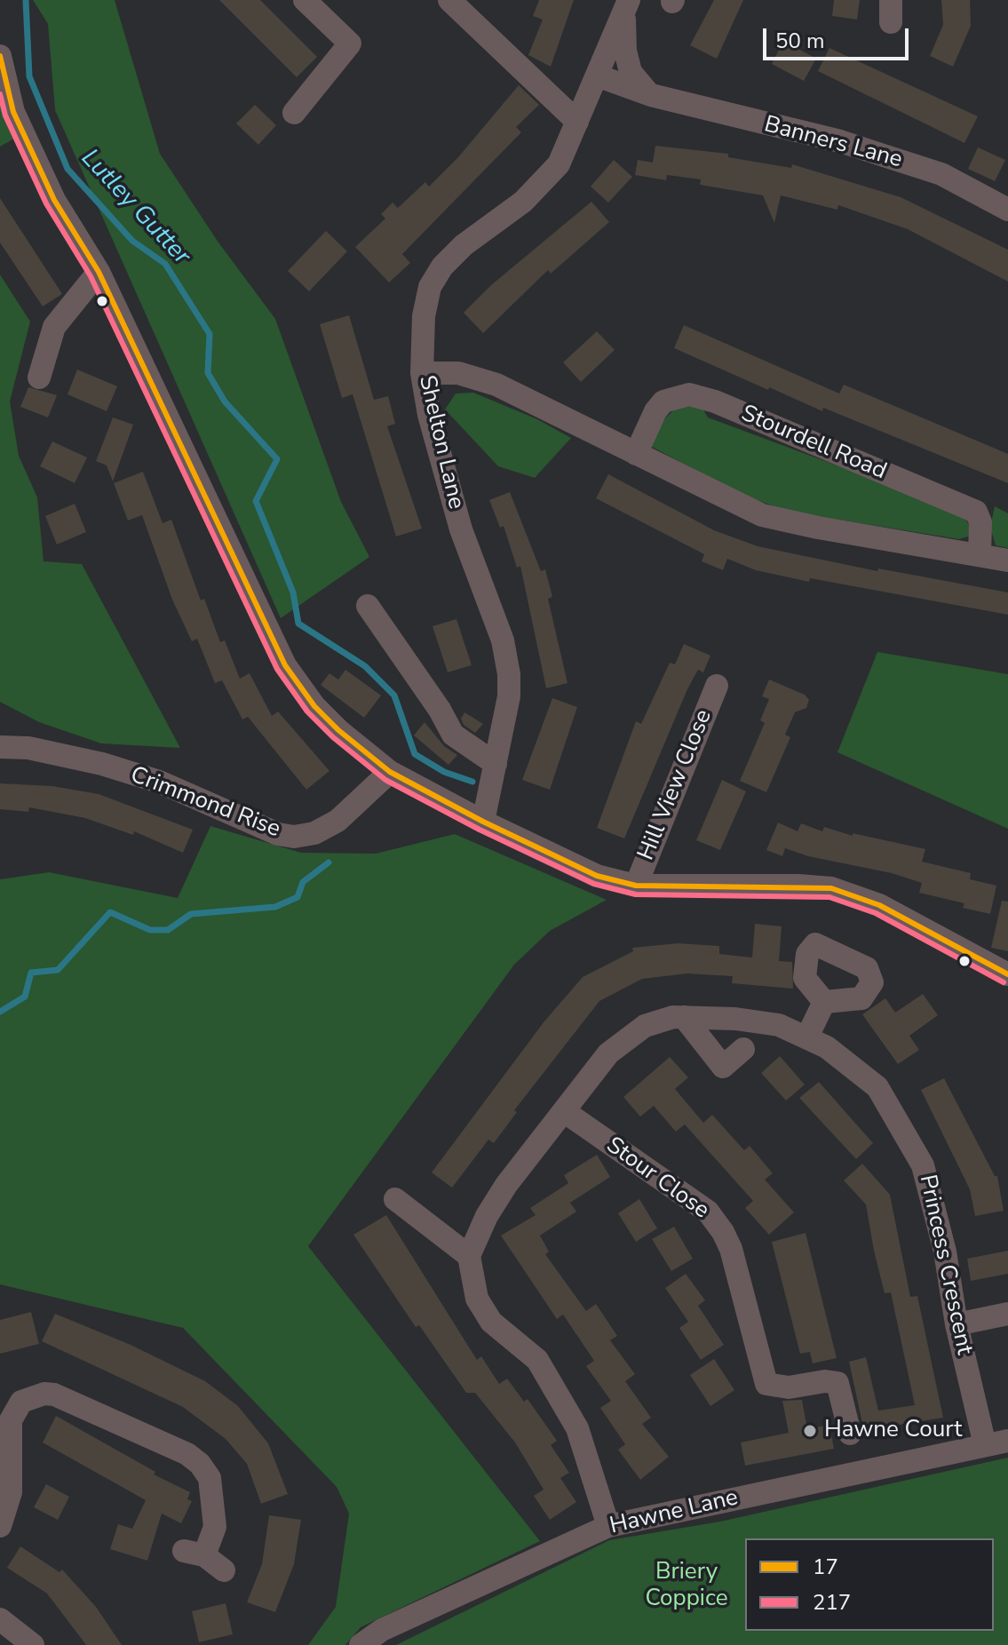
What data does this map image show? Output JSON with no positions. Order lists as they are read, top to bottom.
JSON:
{
  "streets": {
    "street": [
      "Banners Lane",
      "Shelton Lane",
      "Stourdell Road",
      "Hill View Close",
      "Crimmond Rise",
      "Stour Close",
      "Princess Crescent",
      "Hawne Lane"
    ]
  },
  "crossings": [
    ["Banners Lane", "Shelton Lane"],
    ["Stour Close", "Princess Crescent"],
    ["Princess Crescent", "Hawne Lane"]
  ],
  "water": ["Lutley Gutter"],
  "parks": ["Briery Coppice"],
  "places": ["Hawne Court"],
  "lines": ["transit line 17", "transit line 217"],
  "legend": ["17", "217"],
  "scale_bar": "50 m"
}
